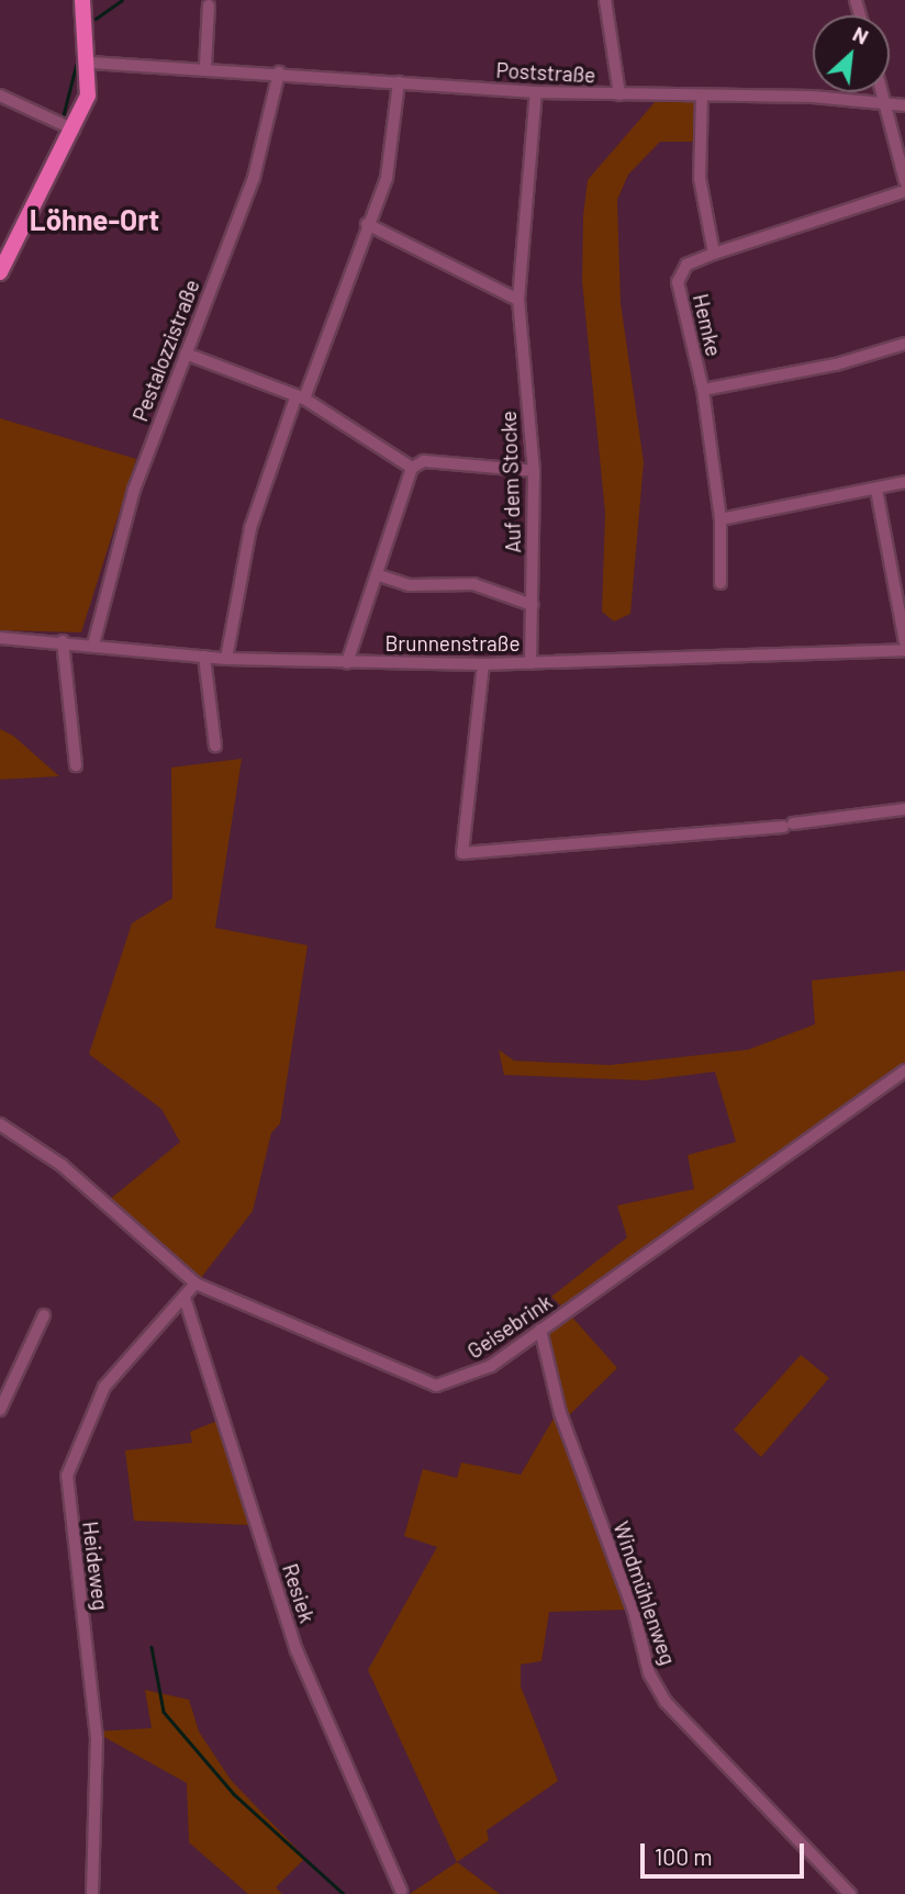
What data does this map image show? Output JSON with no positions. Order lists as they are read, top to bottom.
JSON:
{
  "streets": {
    "street": [
      "Poststraße",
      "Hemke",
      "Pestalozzistraße",
      "Auf dem Stocke",
      "Brunnenstraße",
      "Geisebrink",
      "Heideweg",
      "Resiek",
      "Windmühlenweg"
    ]
  },
  "crossings": [
    ["Poststraße", "Pestalozzistraße"],
    ["Poststraße", "Auf dem Stocke"],
    ["Pestalozzistraße", "Brunnenstraße"],
    ["Auf dem Stocke", "Brunnenstraße"],
    ["Geisebrink", "Heideweg"],
    ["Geisebrink", "Windmühlenweg"],
    ["Heideweg", "Resiek"]
  ],
  "districts": ["Löhne-Ort"],
  "scale_bar": "100 m",
  "north": "top right"
}
